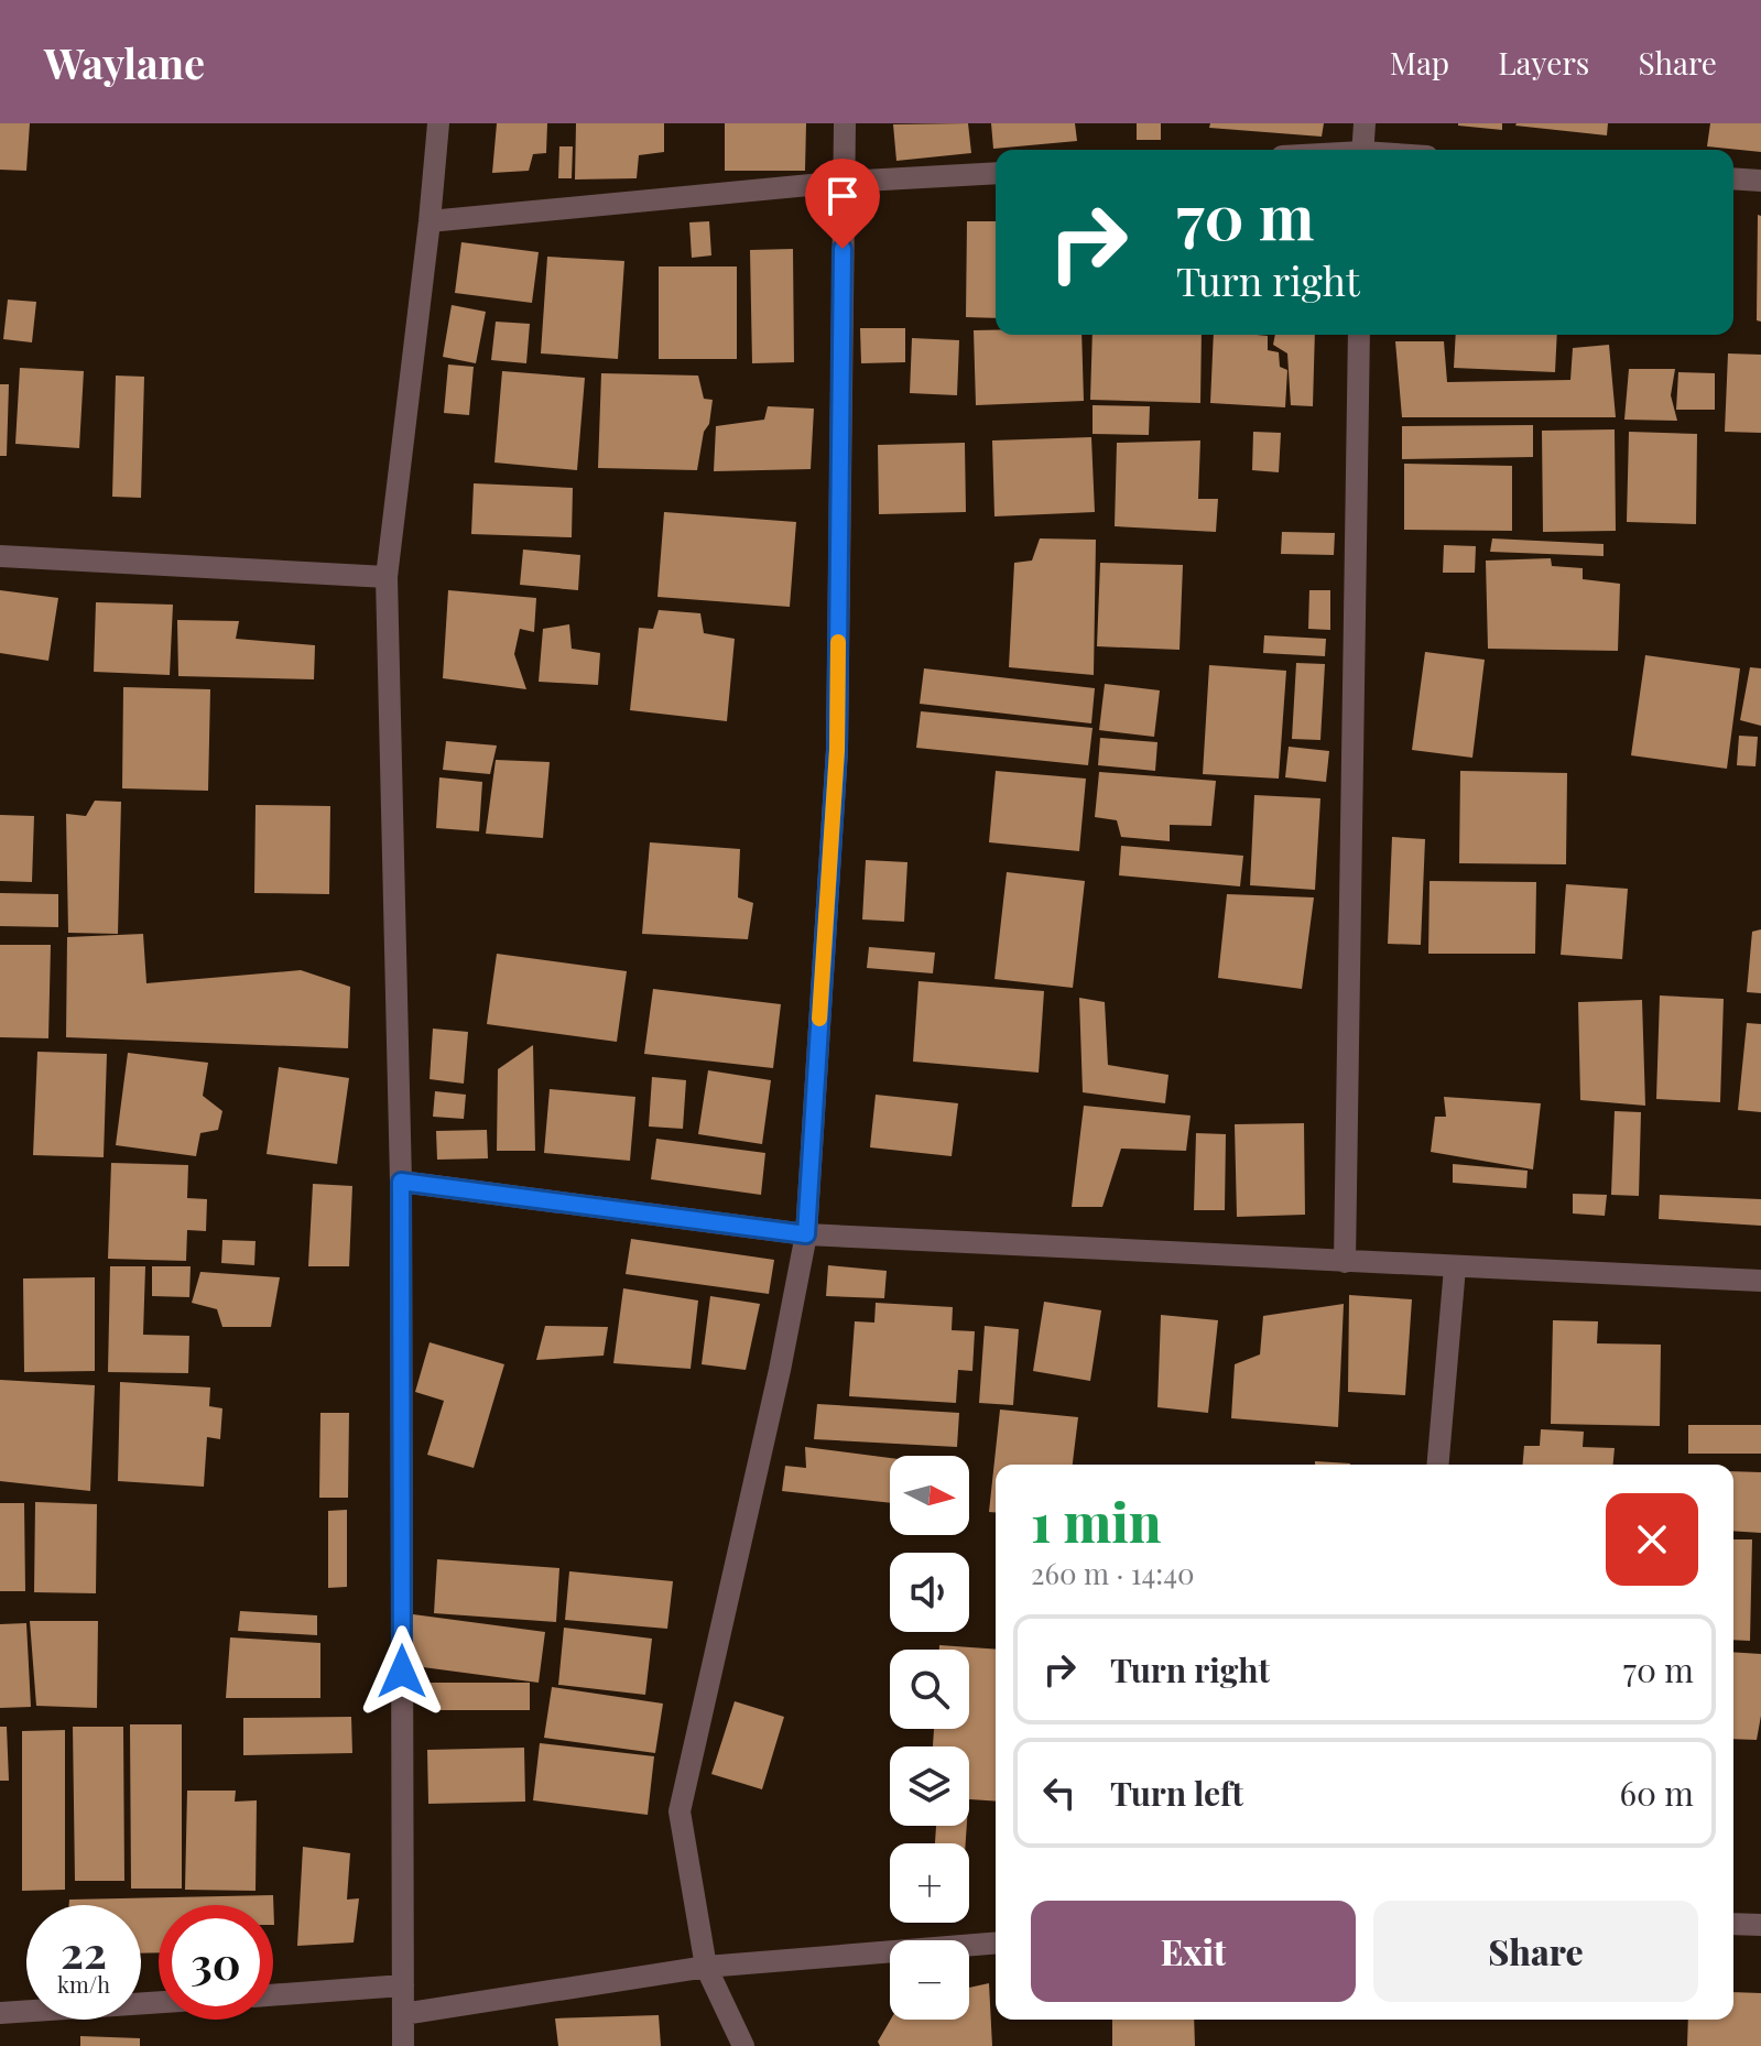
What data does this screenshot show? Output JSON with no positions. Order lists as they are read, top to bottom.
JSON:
{
  "north": "right",
  "page": {
    "header": "Waylane",
    "nav": ["Map", "Layers", "Share"],
    "turn": ["70 m", "Turn right"],
    "map_buttons": ["+", "−"],
    "heading": ["1 min", "260 m · 14:40"],
    "list": [
      {
        "name": "Turn right",
        "value": "70 m"
      },
      {
        "name": "Turn left",
        "value": "60 m"
      }
    ],
    "buttons": ["Exit", "Share"],
    "speed": "22 km/h",
    "limit": "30"
  }
}
